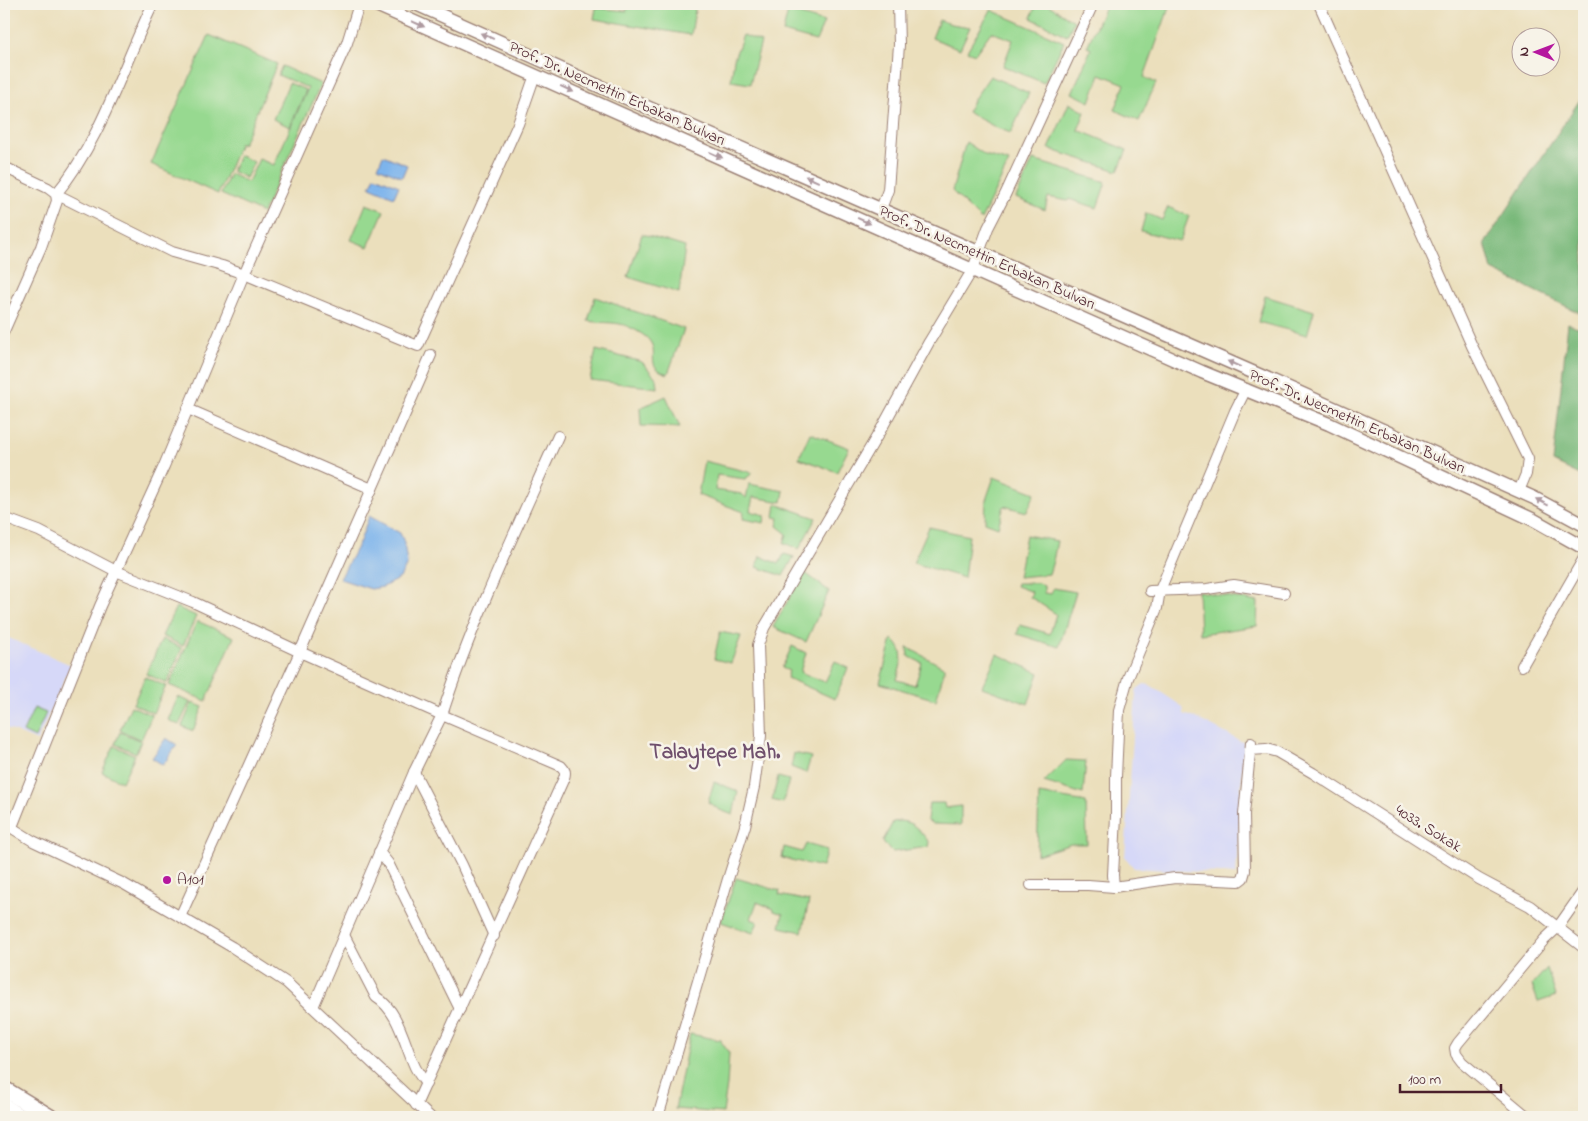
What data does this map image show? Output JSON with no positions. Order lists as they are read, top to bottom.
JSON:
{
  "streets": {
    "main road": ["Prof. Dr. Necmettin Erbakan Bulvarı"],
    "street": ["4033. Sokak"]
  },
  "districts": ["Talaytepe Mah."],
  "places": ["A101"],
  "scale_bar": "100 m",
  "north": "left"
}
